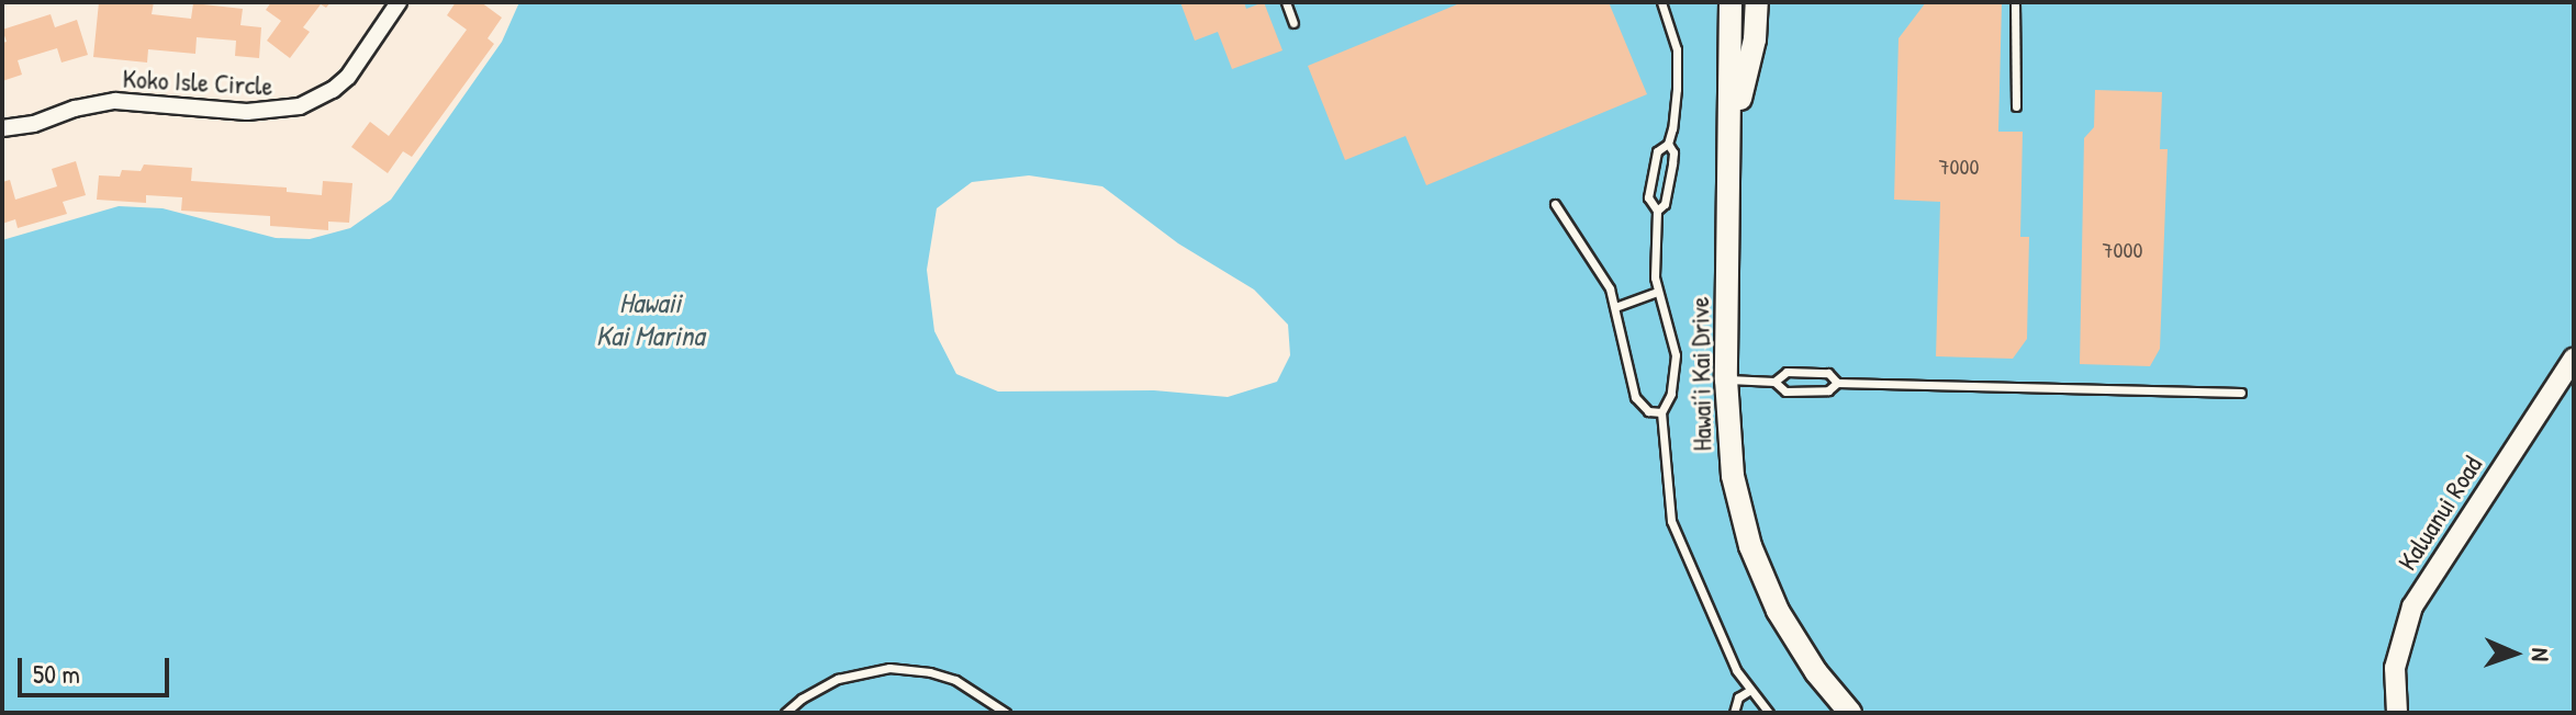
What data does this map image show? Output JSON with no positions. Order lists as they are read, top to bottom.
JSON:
{
  "streets": {
    "main road": ["Hawai’i Kai Drive"],
    "street": ["Koko Isle Circle", "Kaluanui Road"]
  },
  "water": ["Hawaii Kai Marina"],
  "house_numbers": ["7000", "7000"],
  "scale_bar": "50 m",
  "north": "right"
}
